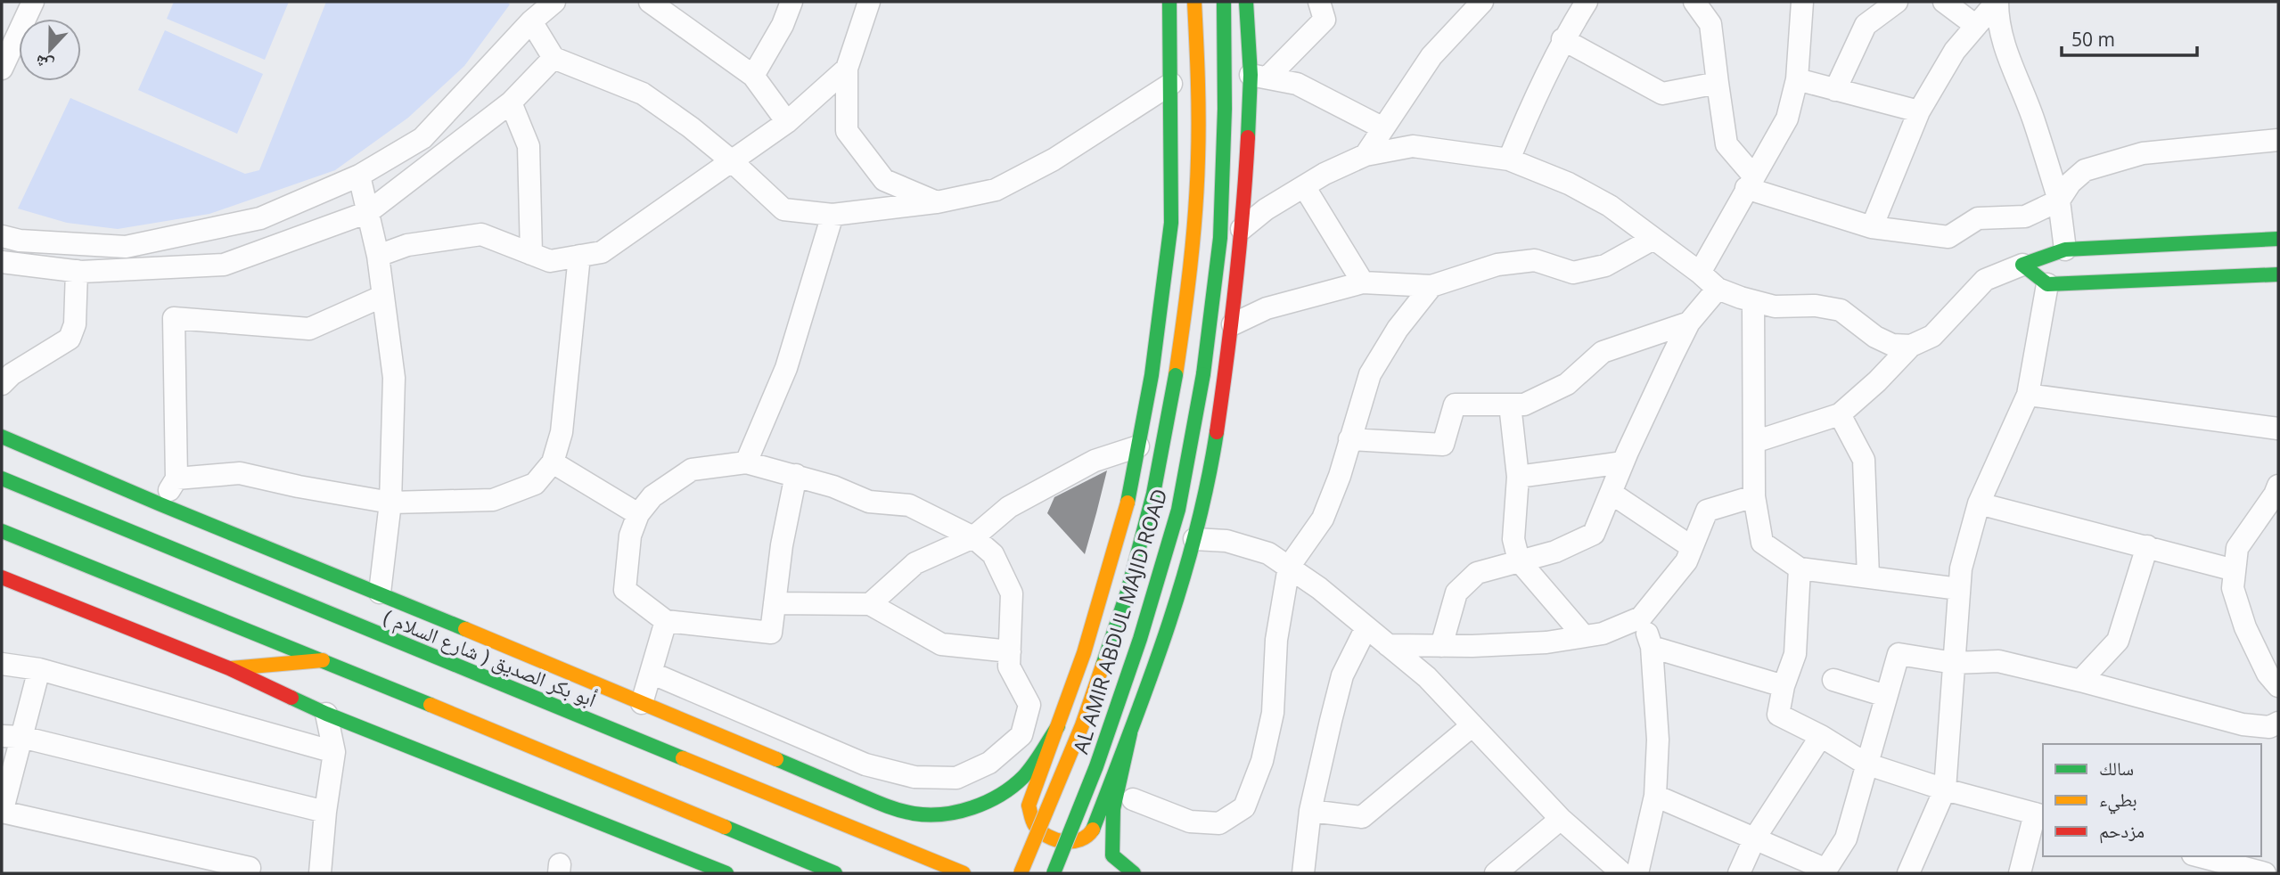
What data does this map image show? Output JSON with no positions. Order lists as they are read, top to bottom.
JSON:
{
  "streets": {
    "main road": ["AL AMIR ABDUL MAJID ROAD", "( شارع السلام ) أبو بكر الصديق"]
  },
  "legend": ["سالك", "بطيء", "مزدحم"],
  "scale_bar": "50 m",
  "north": "bottom"
}
